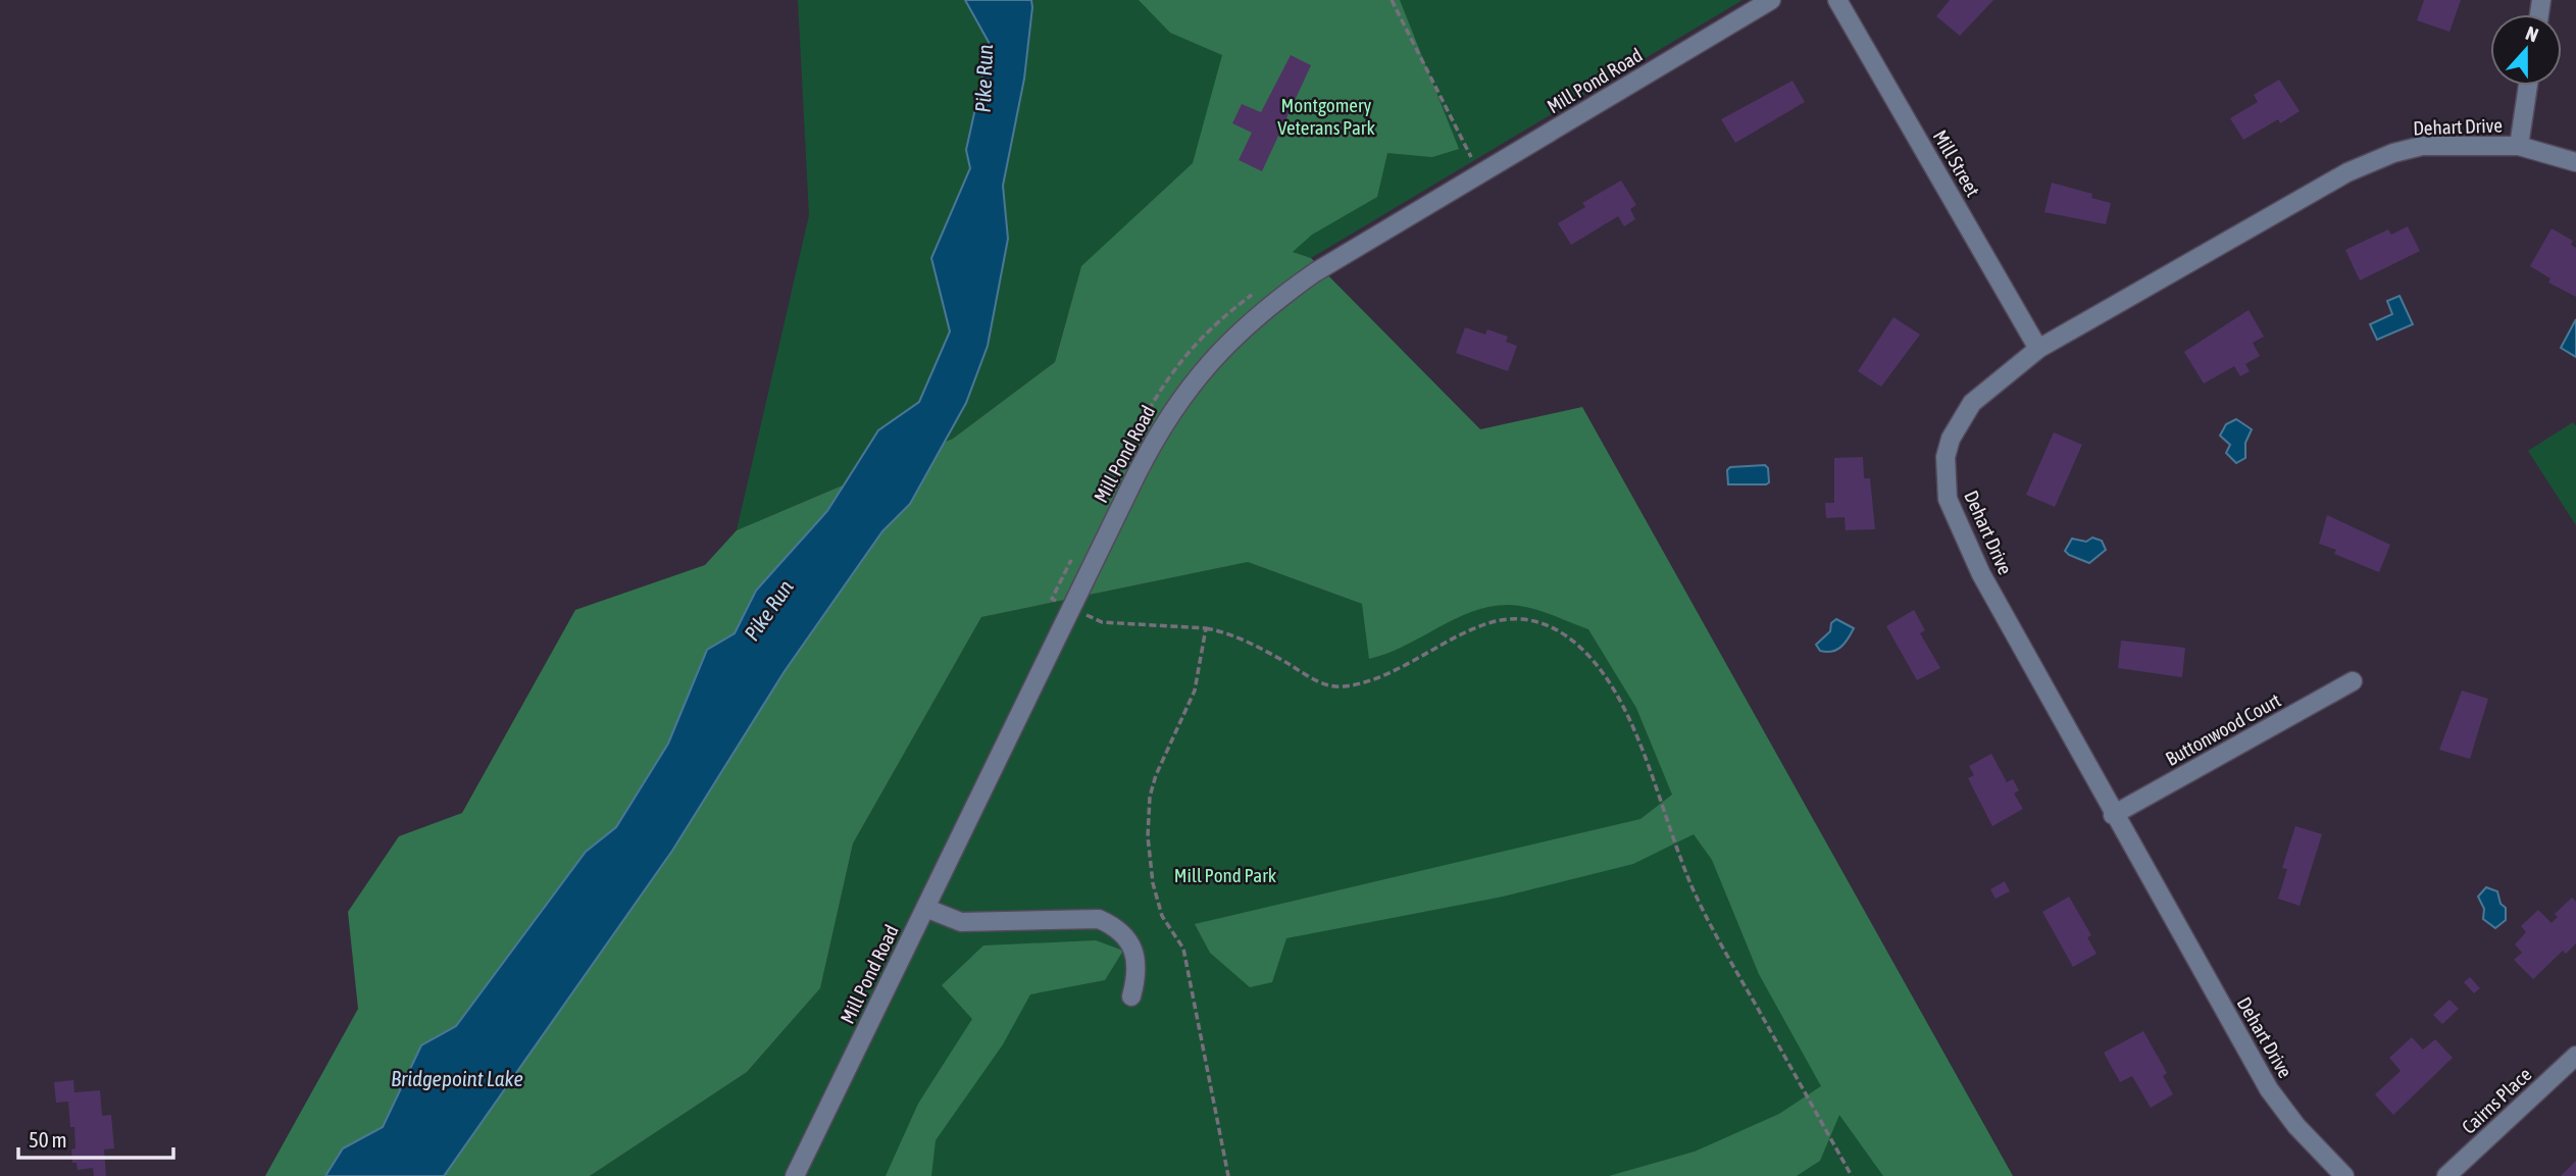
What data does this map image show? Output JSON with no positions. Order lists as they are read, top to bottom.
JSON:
{
  "streets": {
    "street": [
      "Mill Pond Road",
      "Dehart Drive",
      "Mill Street",
      "Buttonwood Court",
      "Cairns Place"
    ]
  },
  "crossings": [
    ["Dehart Drive", "Mill Street"],
    ["Dehart Drive", "Buttonwood Court"]
  ],
  "water": ["Pike Run", "Bridgepoint Lake"],
  "parks": ["Montgomery Veterans Park", "Mill Pond Park"],
  "scale_bar": "50 m",
  "north": "top"
}
